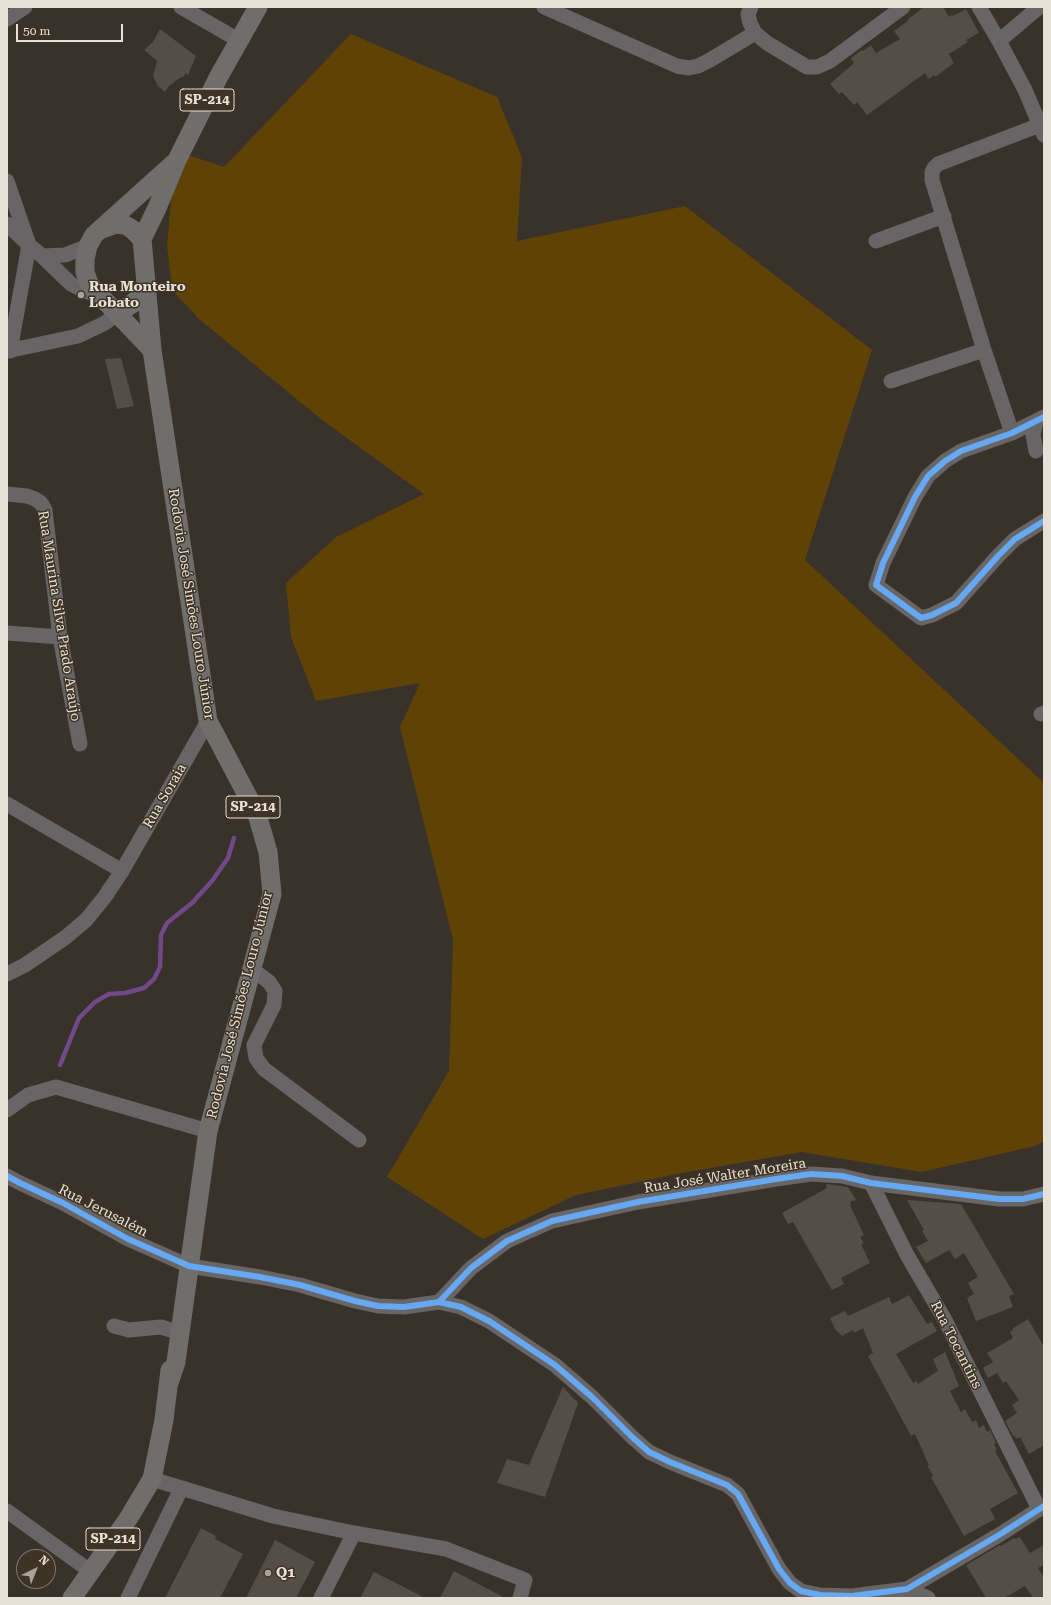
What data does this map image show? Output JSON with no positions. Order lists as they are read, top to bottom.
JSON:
{
  "streets": {
    "main road": ["SP-214", "Rodovia José Simões Louro Júnior"],
    "street": [
      "Rua Maurina Silva Prado Araújo",
      "Rua Soraia",
      "Rua José Walter Moreira",
      "Rua Jerusalém",
      "Rua Tocantins"
    ]
  },
  "crossings": [
    ["Rodovia José Simões Louro Júnior", "Rua Soraia"],
    ["Rodovia José Simões Louro Júnior", "Rua Jerusalém"],
    ["Rua José Walter Moreira", "Rua Jerusalém"],
    ["Rua José Walter Moreira", "Rua Tocantins"]
  ],
  "places": ["Rua Monteiro Lobato", "Q1"],
  "scale_bar": "50 m",
  "north": "top right"
}
